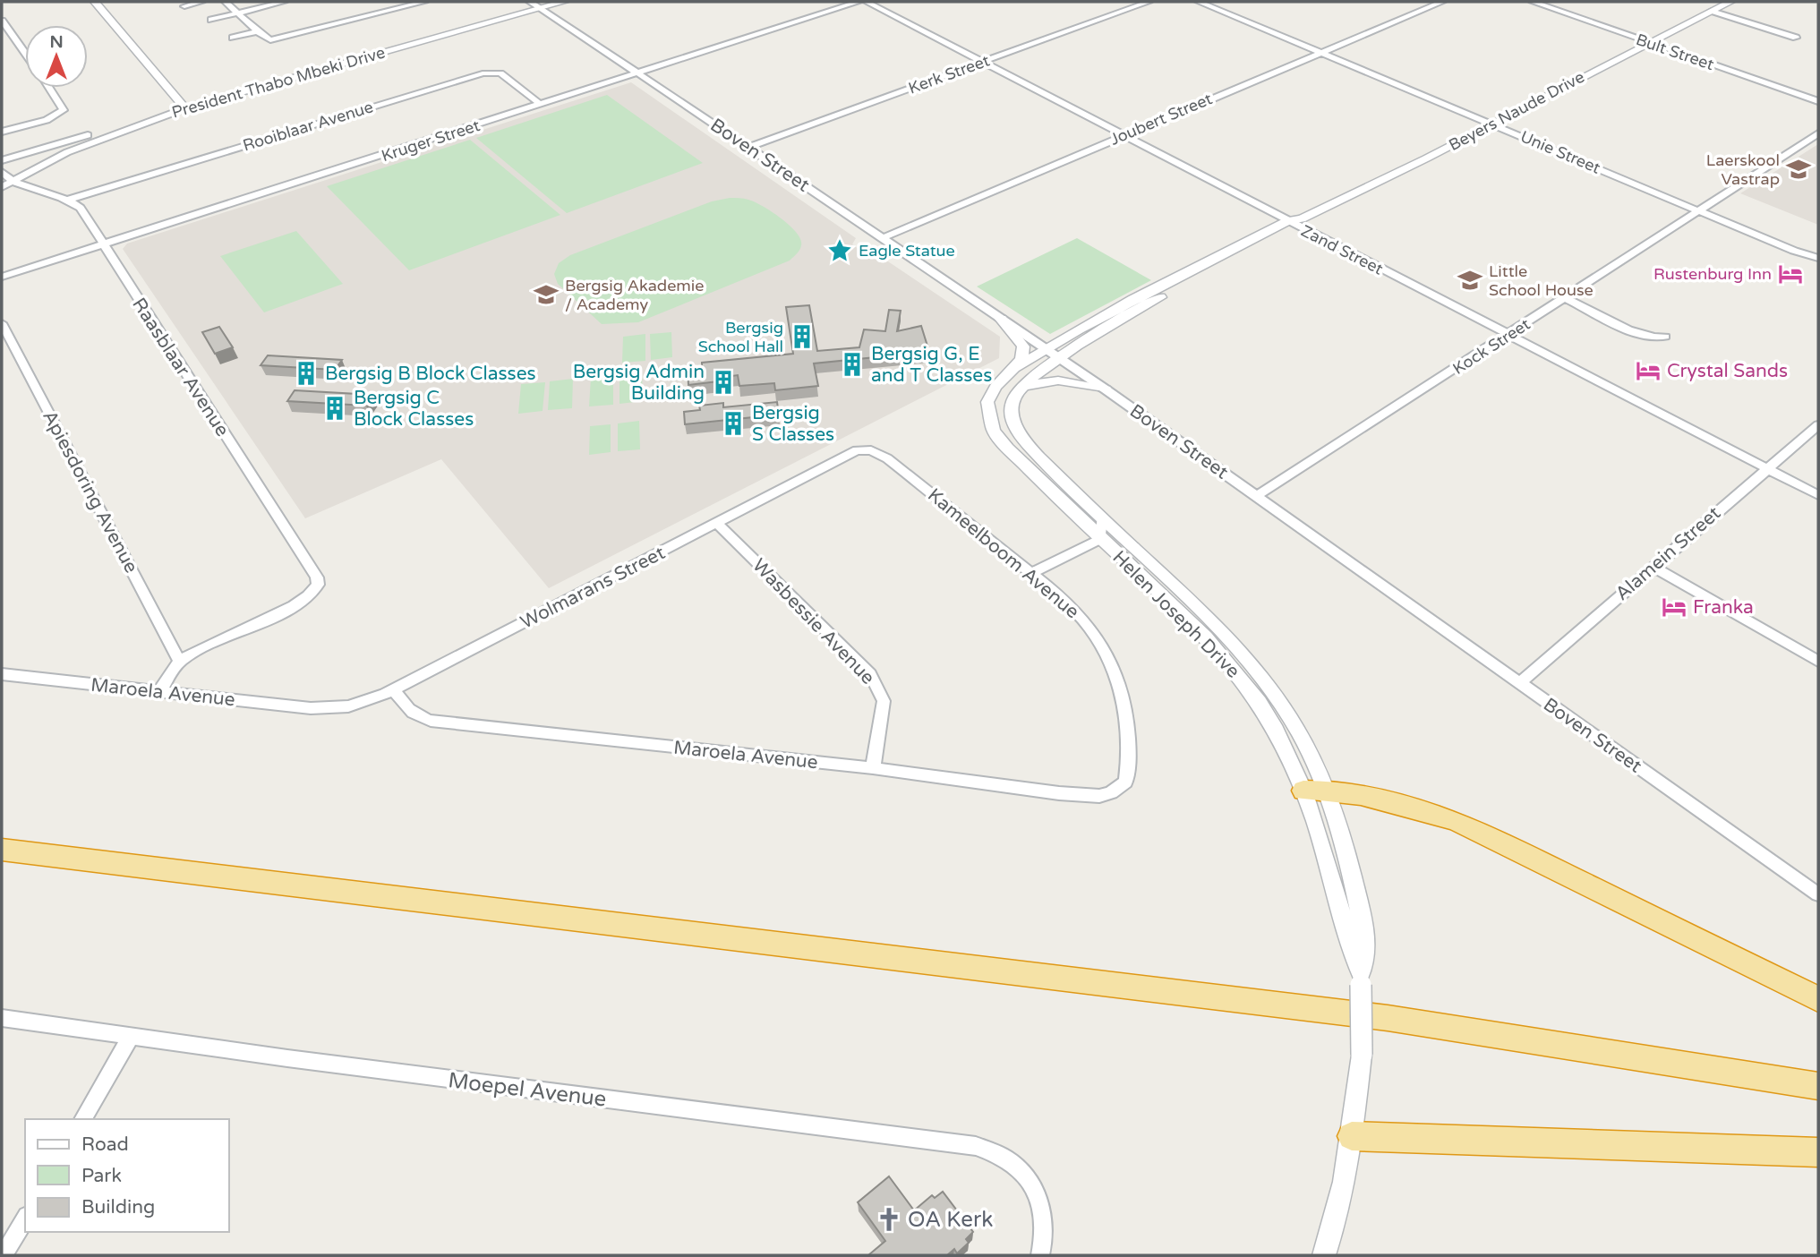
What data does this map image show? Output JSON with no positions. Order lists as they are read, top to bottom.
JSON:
{
  "streets": {
    "street": [
      "Bult Street",
      "Kerk Street",
      "President Thabo Mbeki Drive",
      "Beyers Naude Drive",
      "Joubert Street",
      "Rooiblaar Avenue",
      "Kruger Street",
      "Unie Street",
      "Boven Street",
      "Zand Street",
      "Kock Street",
      "Raasblaar Avenue",
      "Apiesdoring Avenue",
      "Kameelboom Avenue",
      "Alamein Street",
      "Wolmarans Street",
      "Helen Joseph Drive",
      "Wasbessie Avenue",
      "Maroela Avenue",
      "Moepel Avenue"
    ]
  },
  "crossings": [
    ["Bult Street", "Beyers Naude Drive"],
    ["Kerk Street", "Boven Street"],
    ["Kerk Street", "Zand Street"],
    ["President Thabo Mbeki Drive", "Boven Street"],
    ["President Thabo Mbeki Drive", "Raasblaar Avenue"],
    ["Beyers Naude Drive", "Unie Street"],
    ["Beyers Naude Drive", "Boven Street"],
    ["Beyers Naude Drive", "Zand Street"],
    ["Beyers Naude Drive", "Helen Joseph Drive"],
    ["Joubert Street", "Unie Street"],
    ["Joubert Street", "Boven Street"],
    ["Joubert Street", "Zand Street"],
    ["Rooiblaar Avenue", "Kruger Street"],
    ["Rooiblaar Avenue", "Raasblaar Avenue"],
    ["Kruger Street", "Boven Street"],
    ["Kruger Street", "Raasblaar Avenue"],
    ["Unie Street", "Kock Street"],
    ["Boven Street", "Kock Street"],
    ["Boven Street", "Alamein Street"],
    ["Boven Street", "Helen Joseph Drive"],
    ["Zand Street", "Kock Street"],
    ["Zand Street", "Alamein Street"],
    ["Raasblaar Avenue", "Apiesdoring Avenue"],
    ["Kameelboom Avenue", "Wolmarans Street"],
    ["Kameelboom Avenue", "Maroela Avenue"],
    ["Wolmarans Street", "Wasbessie Avenue"],
    ["Wolmarans Street", "Maroela Avenue"],
    ["Wasbessie Avenue", "Maroela Avenue"]
  ],
  "places": {
    "school or university": ["Laerskool Vastrap", "Little School House", "Bergsig Akademie / Academy"],
    "place": ["Eagle Statue"],
    "hotel": ["Rustenburg Inn", "Crystal Sands", "Franka"],
    "building": [
      "Bergsig School Hall",
      "Bergsig G, E and T Classes",
      "Bergsig B Block Classes",
      "Bergsig Admin Building",
      "Bergsig C Block Classes",
      "Bergsig S Classes"
    ],
    "church": ["OA Kerk"]
  },
  "legend": ["Road", "Park", "Building"],
  "north": "top"
}
